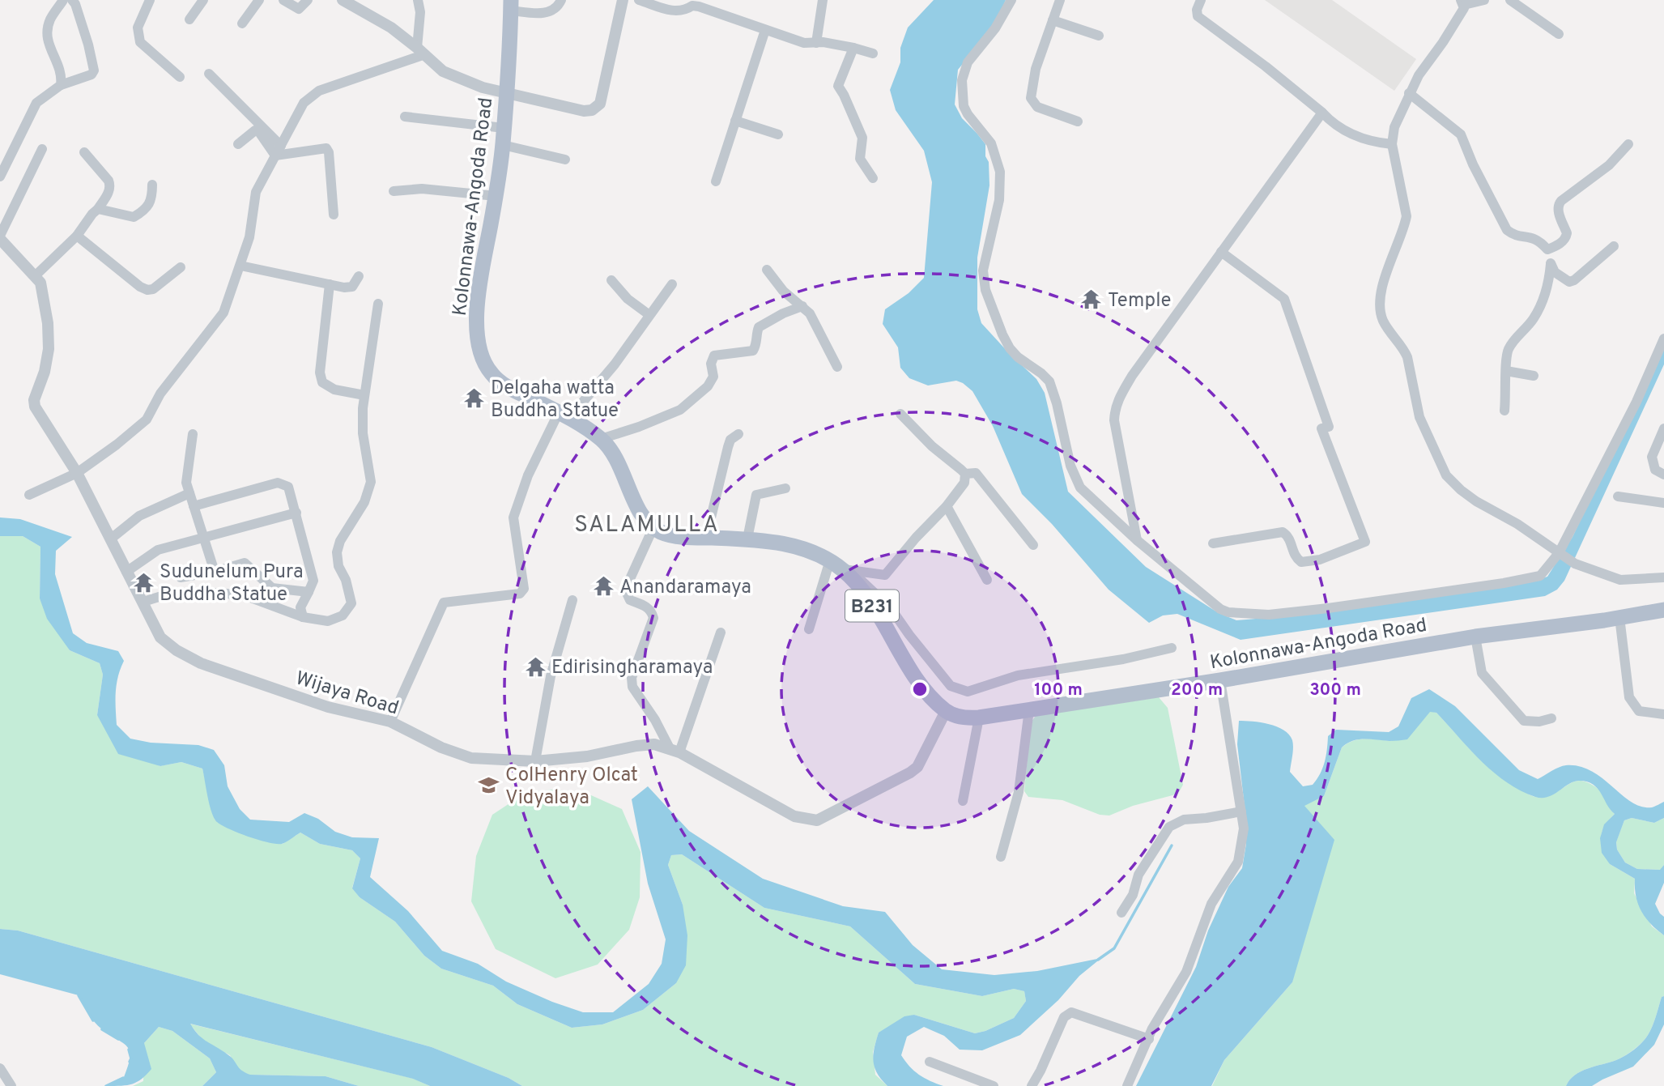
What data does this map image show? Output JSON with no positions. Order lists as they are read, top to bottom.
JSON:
{
  "streets": {
    "main road": ["Kolonnawa-Angoda Road", "B231"],
    "street": ["Wijaya Road"]
  },
  "crossings": [
    ["Kolonnawa-Angoda Road", "B231"],
    ["Kolonnawa-Angoda Road", "Wijaya Road"],
    ["B231", "Wijaya Road"]
  ],
  "districts": ["SALAMULLA"],
  "places": {
    "temple": [
      "Temple",
      "Delgaha watta Buddha Statue",
      "Sudunelum Pura Buddha Statue",
      "Anandaramaya",
      "Edirisingharamaya"
    ],
    "school or university": ["ColHenry Olcat Vidyalaya"]
  },
  "rings": ["100 m", "200 m", "300 m"]
}
